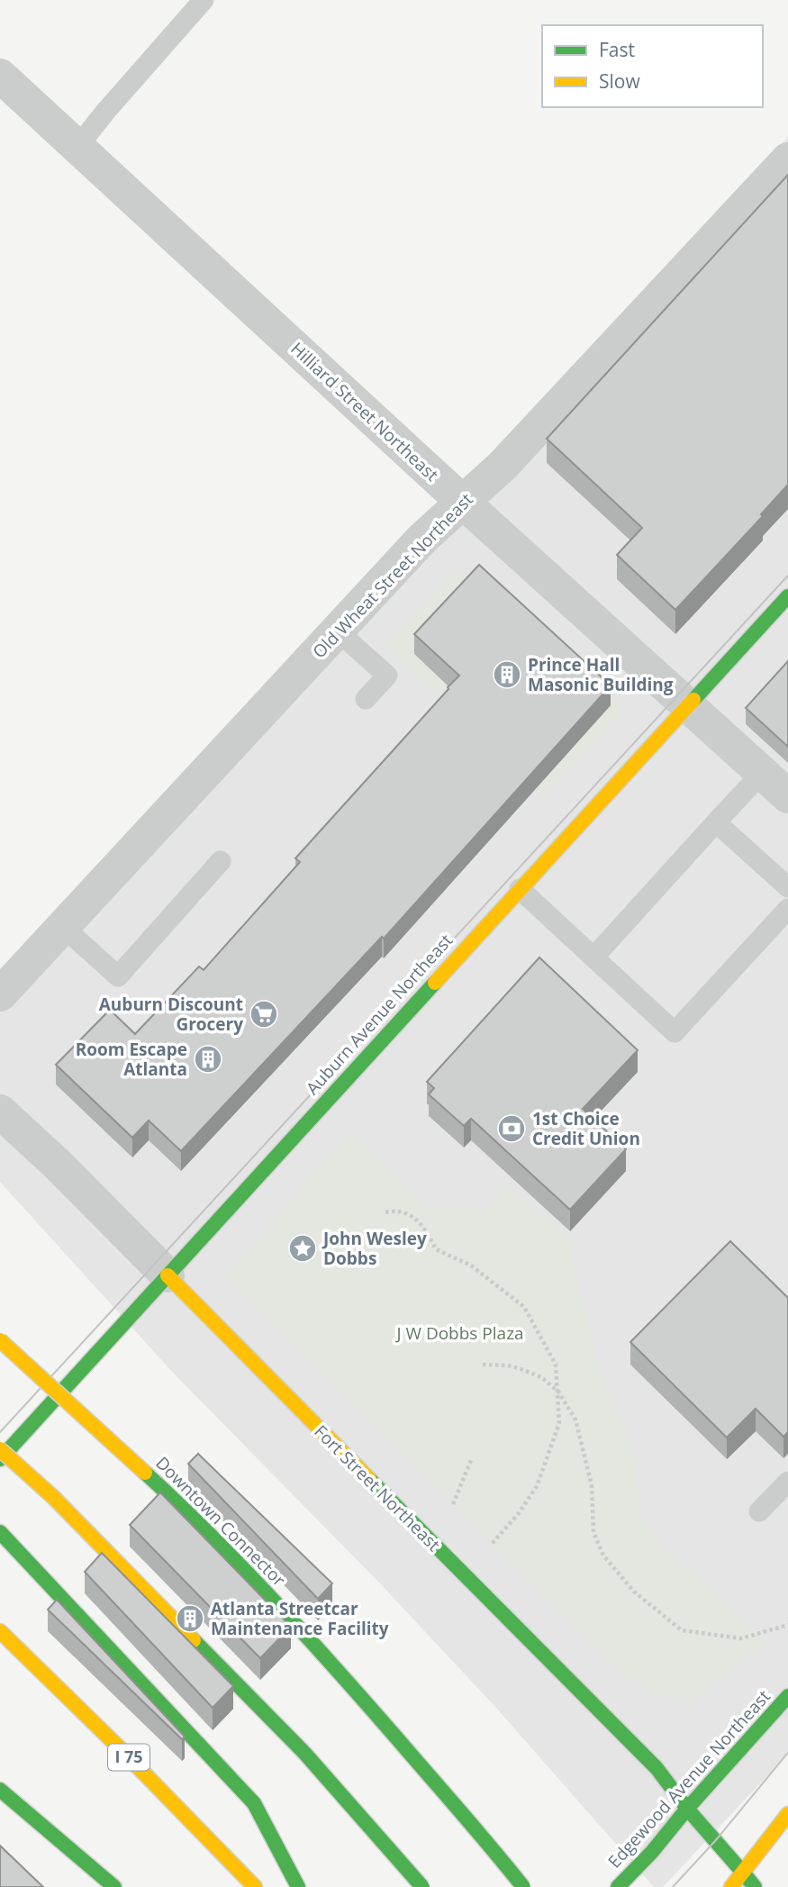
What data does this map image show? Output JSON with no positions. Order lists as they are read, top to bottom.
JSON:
{
  "streets": {
    "main road": [
      "Auburn Avenue Northeast",
      "Fort Street Northeast",
      "Downtown Connector",
      "I 75",
      "Edgewood Avenue Northeast"
    ],
    "street": ["Hilliard Street Northeast", "Old Wheat Street Northeast"]
  },
  "crossings": [
    ["Hilliard Street Northeast", "Old Wheat Street Northeast"],
    ["Hilliard Street Northeast", "Auburn Avenue Northeast"],
    ["Auburn Avenue Northeast", "Fort Street Northeast"],
    ["Fort Street Northeast", "Edgewood Avenue Northeast"]
  ],
  "parks": ["J W Dobbs Plaza"],
  "places": {
    "building": ["Prince Hall Masonic Building", "Room Escape Atlanta", "Atlanta Streetcar Maintenance Facility"],
    "supermarket": ["Auburn Discount Grocery"],
    "bank": ["1st Choice Credit Union"],
    "place": ["John Wesley Dobbs"]
  },
  "legend": ["Fast", "Slow"]
}
